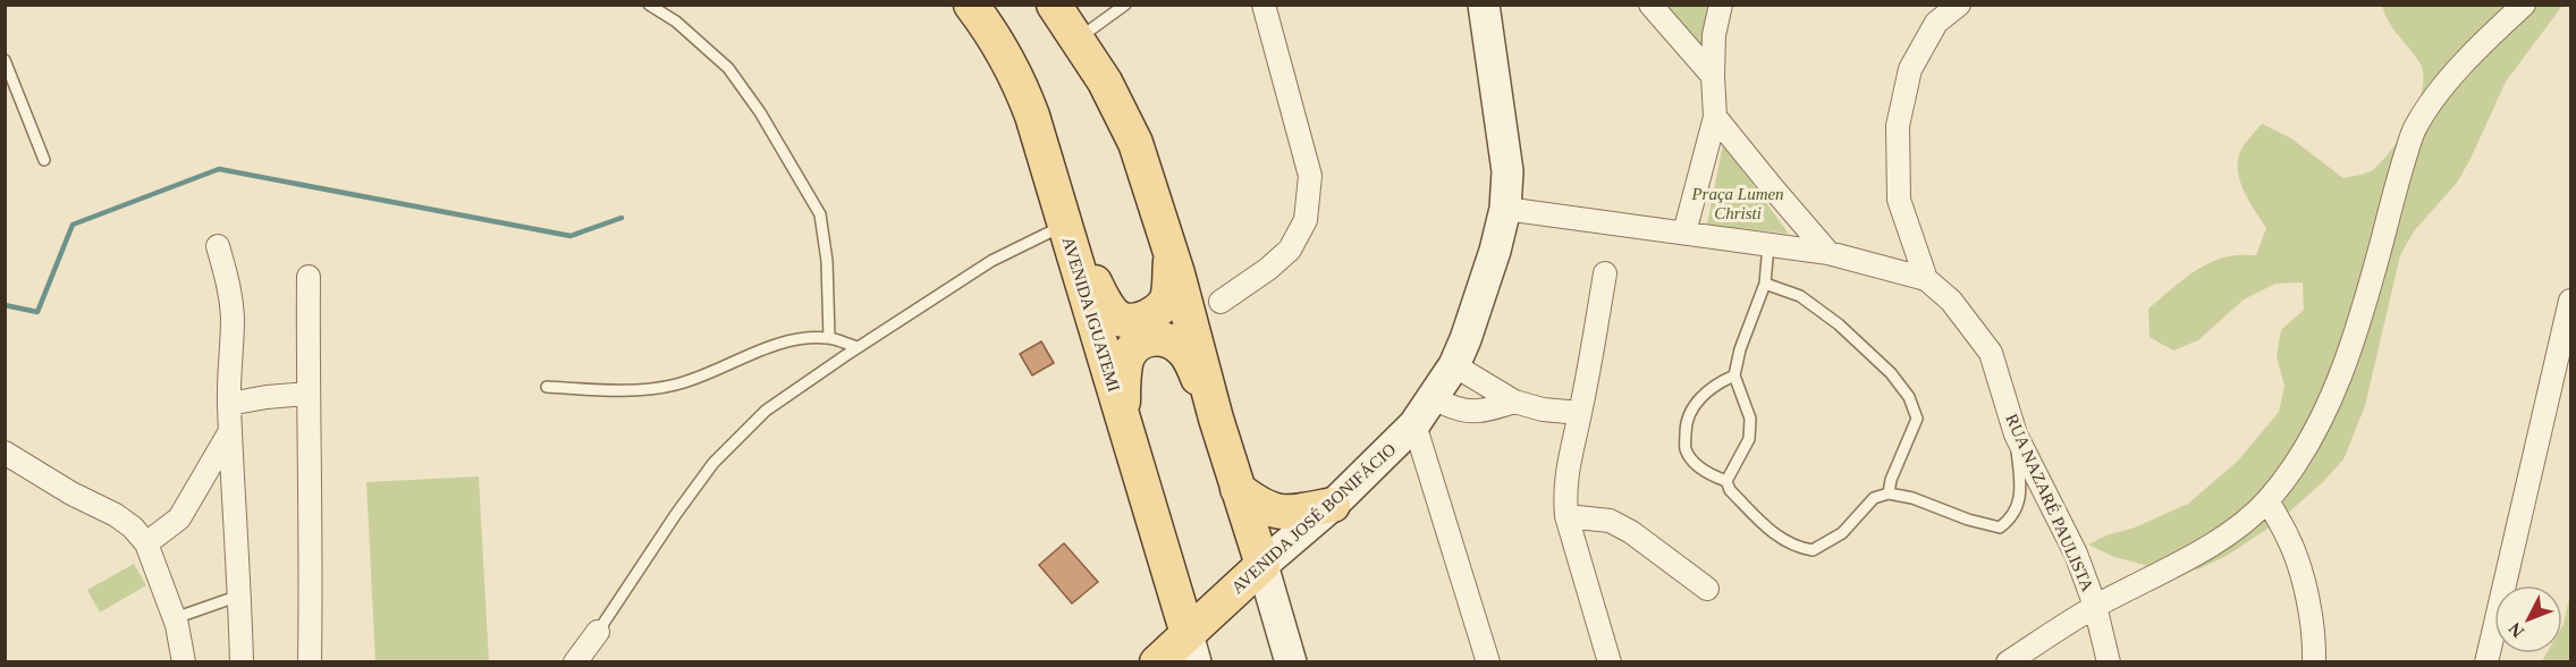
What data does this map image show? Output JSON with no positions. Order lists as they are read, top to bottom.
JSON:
{
  "streets": {
    "main road": ["AVENIDA IGUATEMI", "AVENIDA JOSÉ BONIFÁCIO"],
    "street": ["RUA NAZARÉ PAULISTA"]
  },
  "crossings": [
    ["AVENIDA IGUATEMI", "AVENIDA JOSÉ BONIFÁCIO"]
  ],
  "parks": ["Praça Lumen Christi"],
  "north": "bottom left"
}
